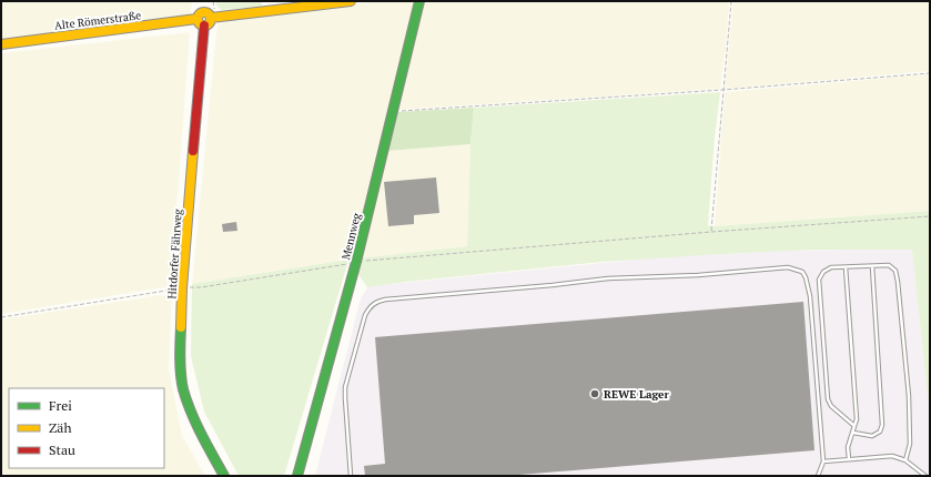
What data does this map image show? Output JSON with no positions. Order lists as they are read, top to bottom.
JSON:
{
  "streets": {
    "street": ["Alte Römerstraße", "Mennweg", "Hitdorfer Fährweg"]
  },
  "crossings": [
    ["Alte Römerstraße", "Hitdorfer Fährweg"]
  ],
  "places": ["REWE Lager"],
  "legend": ["Frei", "Zäh", "Stau"]
}
